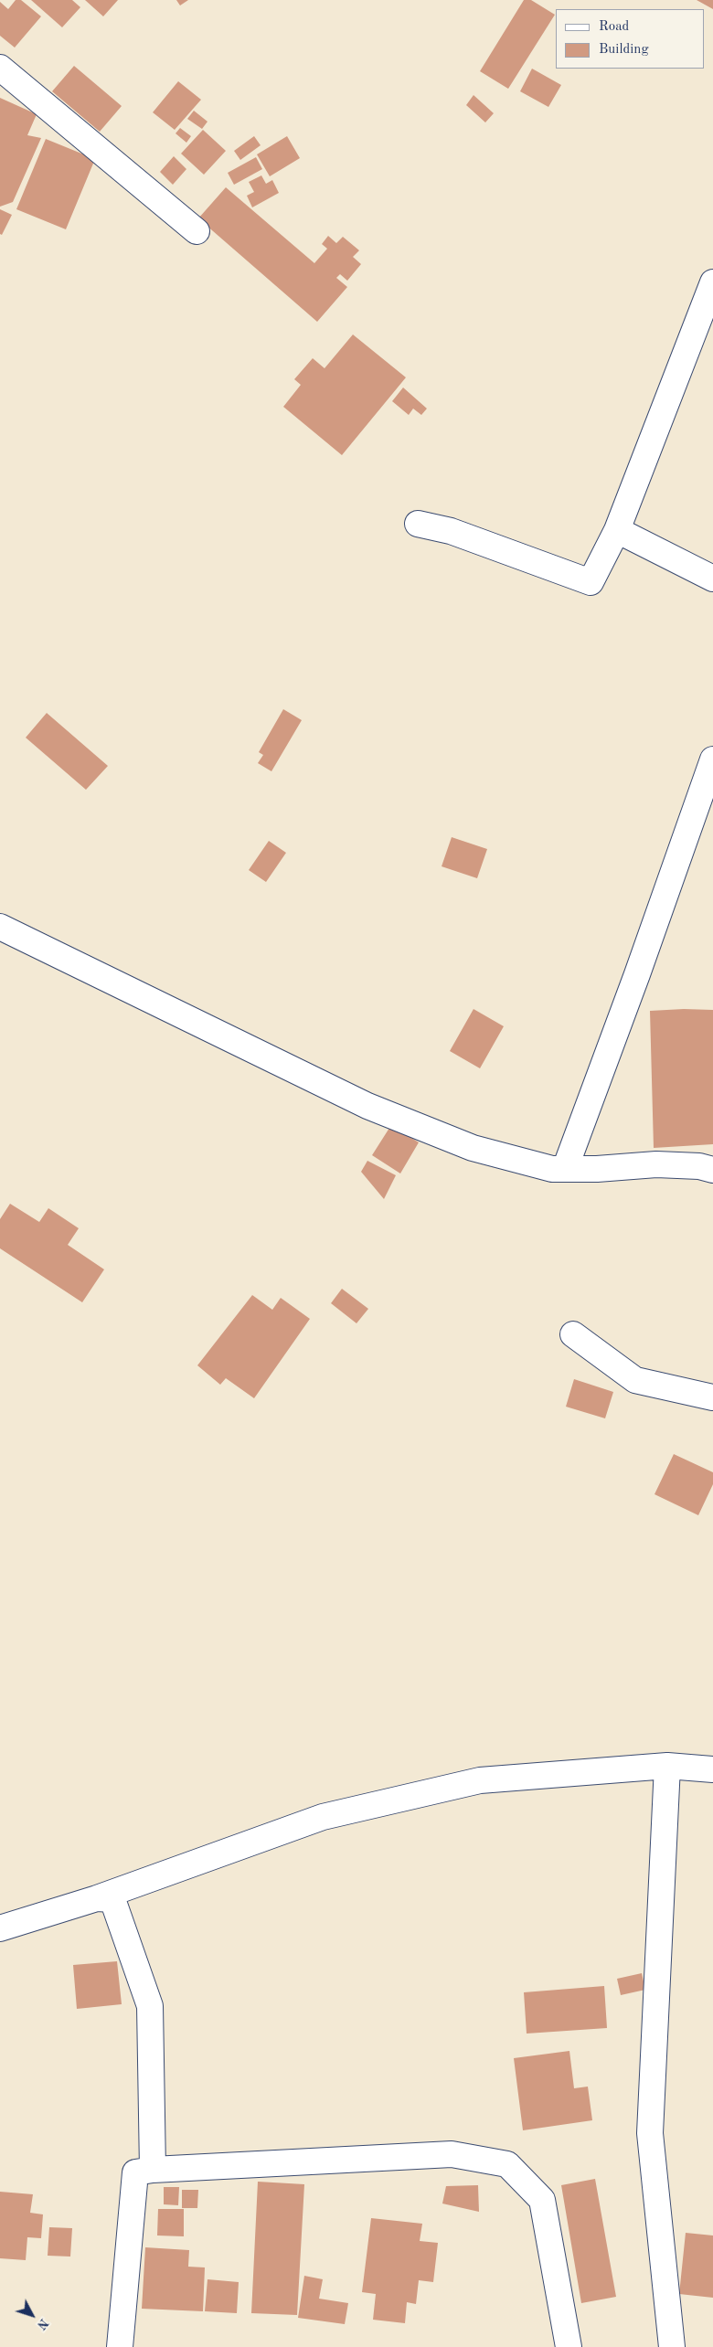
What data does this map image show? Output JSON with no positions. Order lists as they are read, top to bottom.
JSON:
{
  "legend": ["Road", "Building"],
  "north": "bottom right"
}
